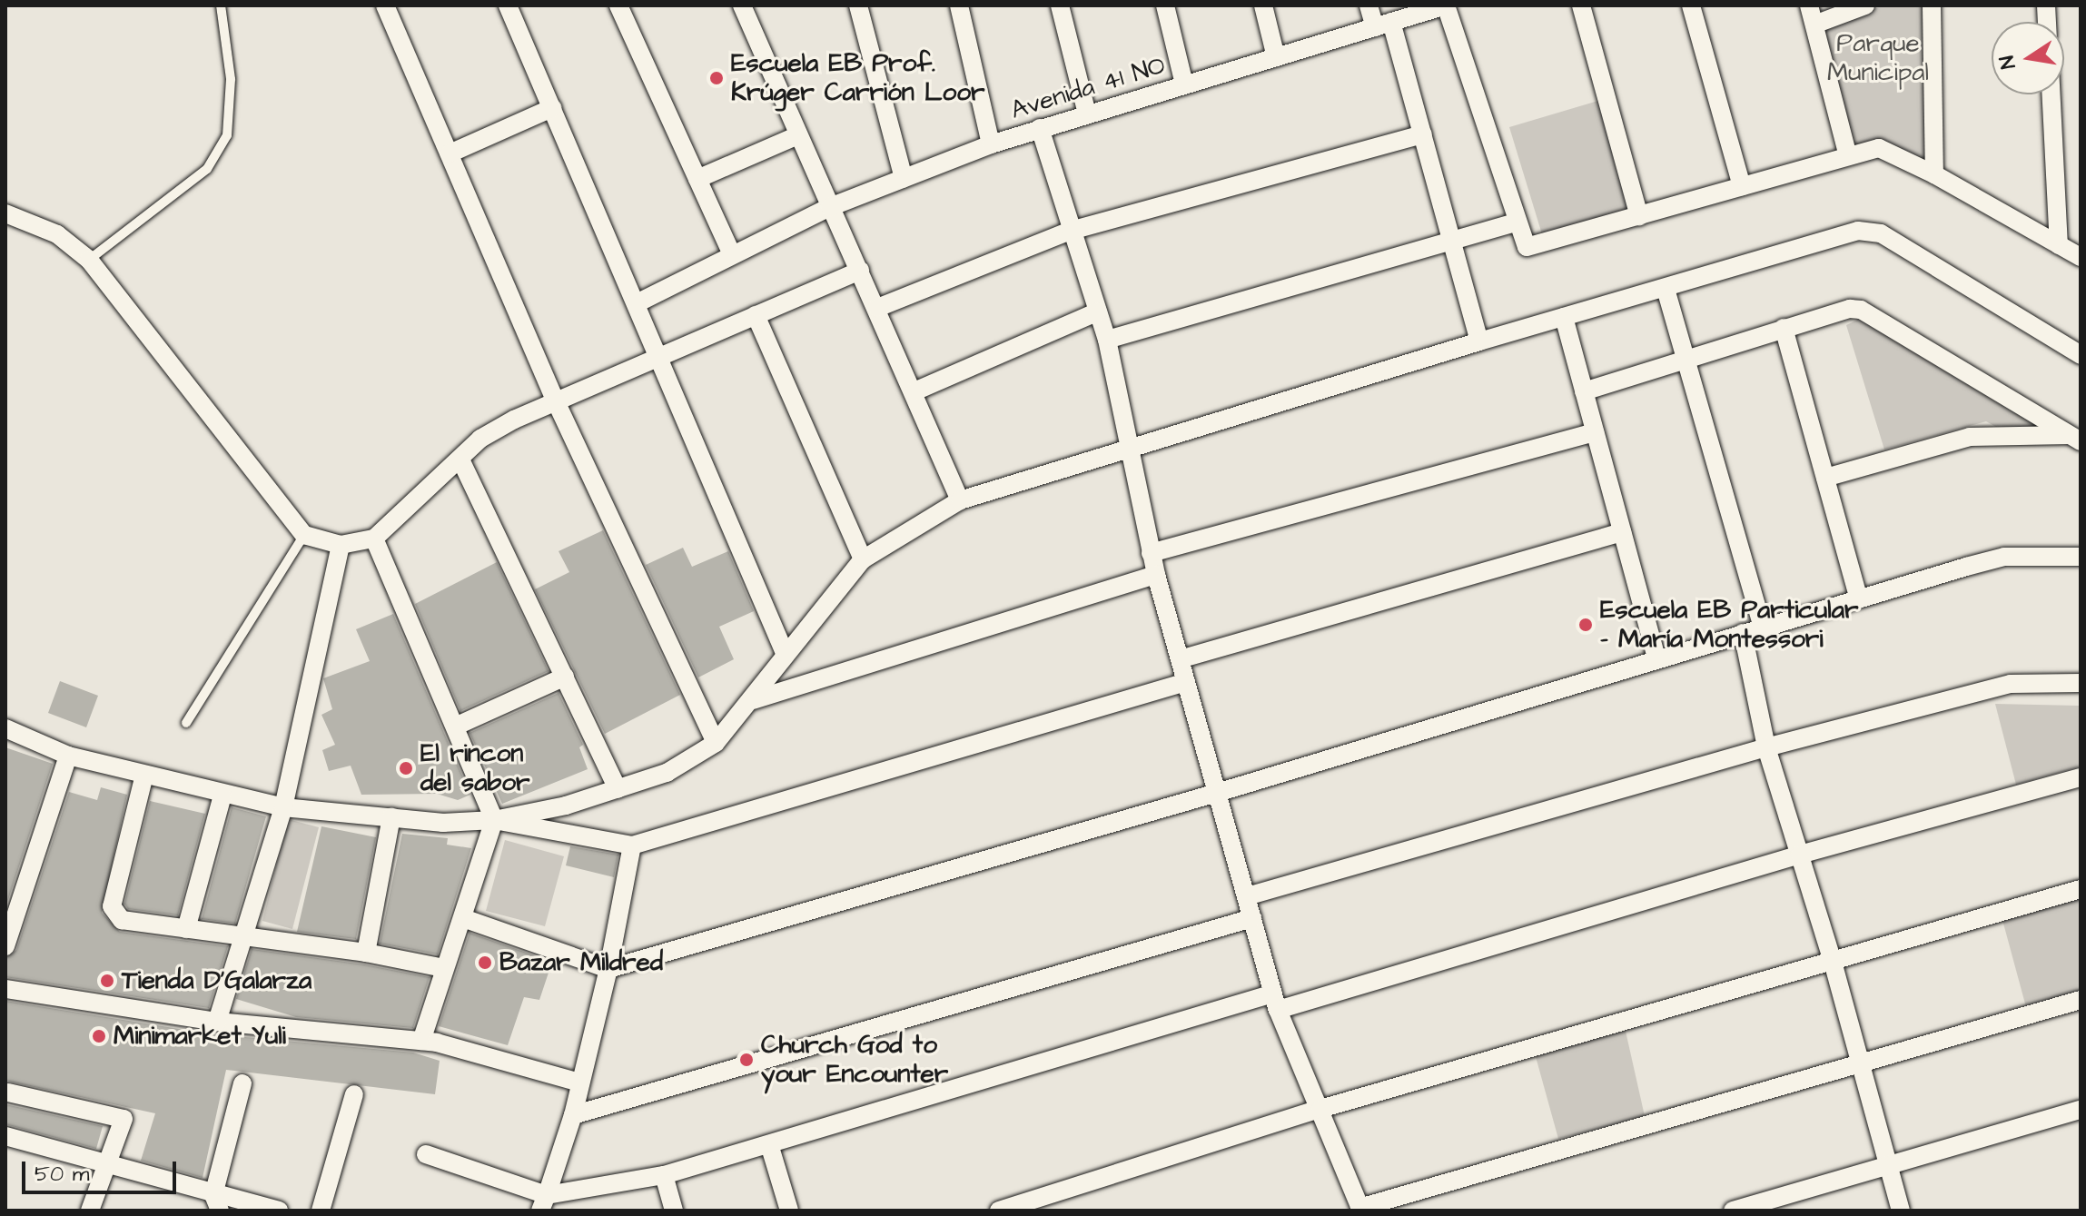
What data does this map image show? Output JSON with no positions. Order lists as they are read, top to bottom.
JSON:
{
  "streets": {
    "street": ["Avenida 41 NO"]
  },
  "parks": ["Parque Municipal"],
  "places": [
    "Escuela EB Prof. Krúger Carrión Loor",
    "Escuela EB Particular - María Montessori",
    "El rincon del sabor",
    "Bazar Mildred",
    "Tienda D'Galarza",
    "Minimarket Yuli",
    "Church God to your Encounter"
  ],
  "scale_bar": "50 m",
  "north": "left"
}
